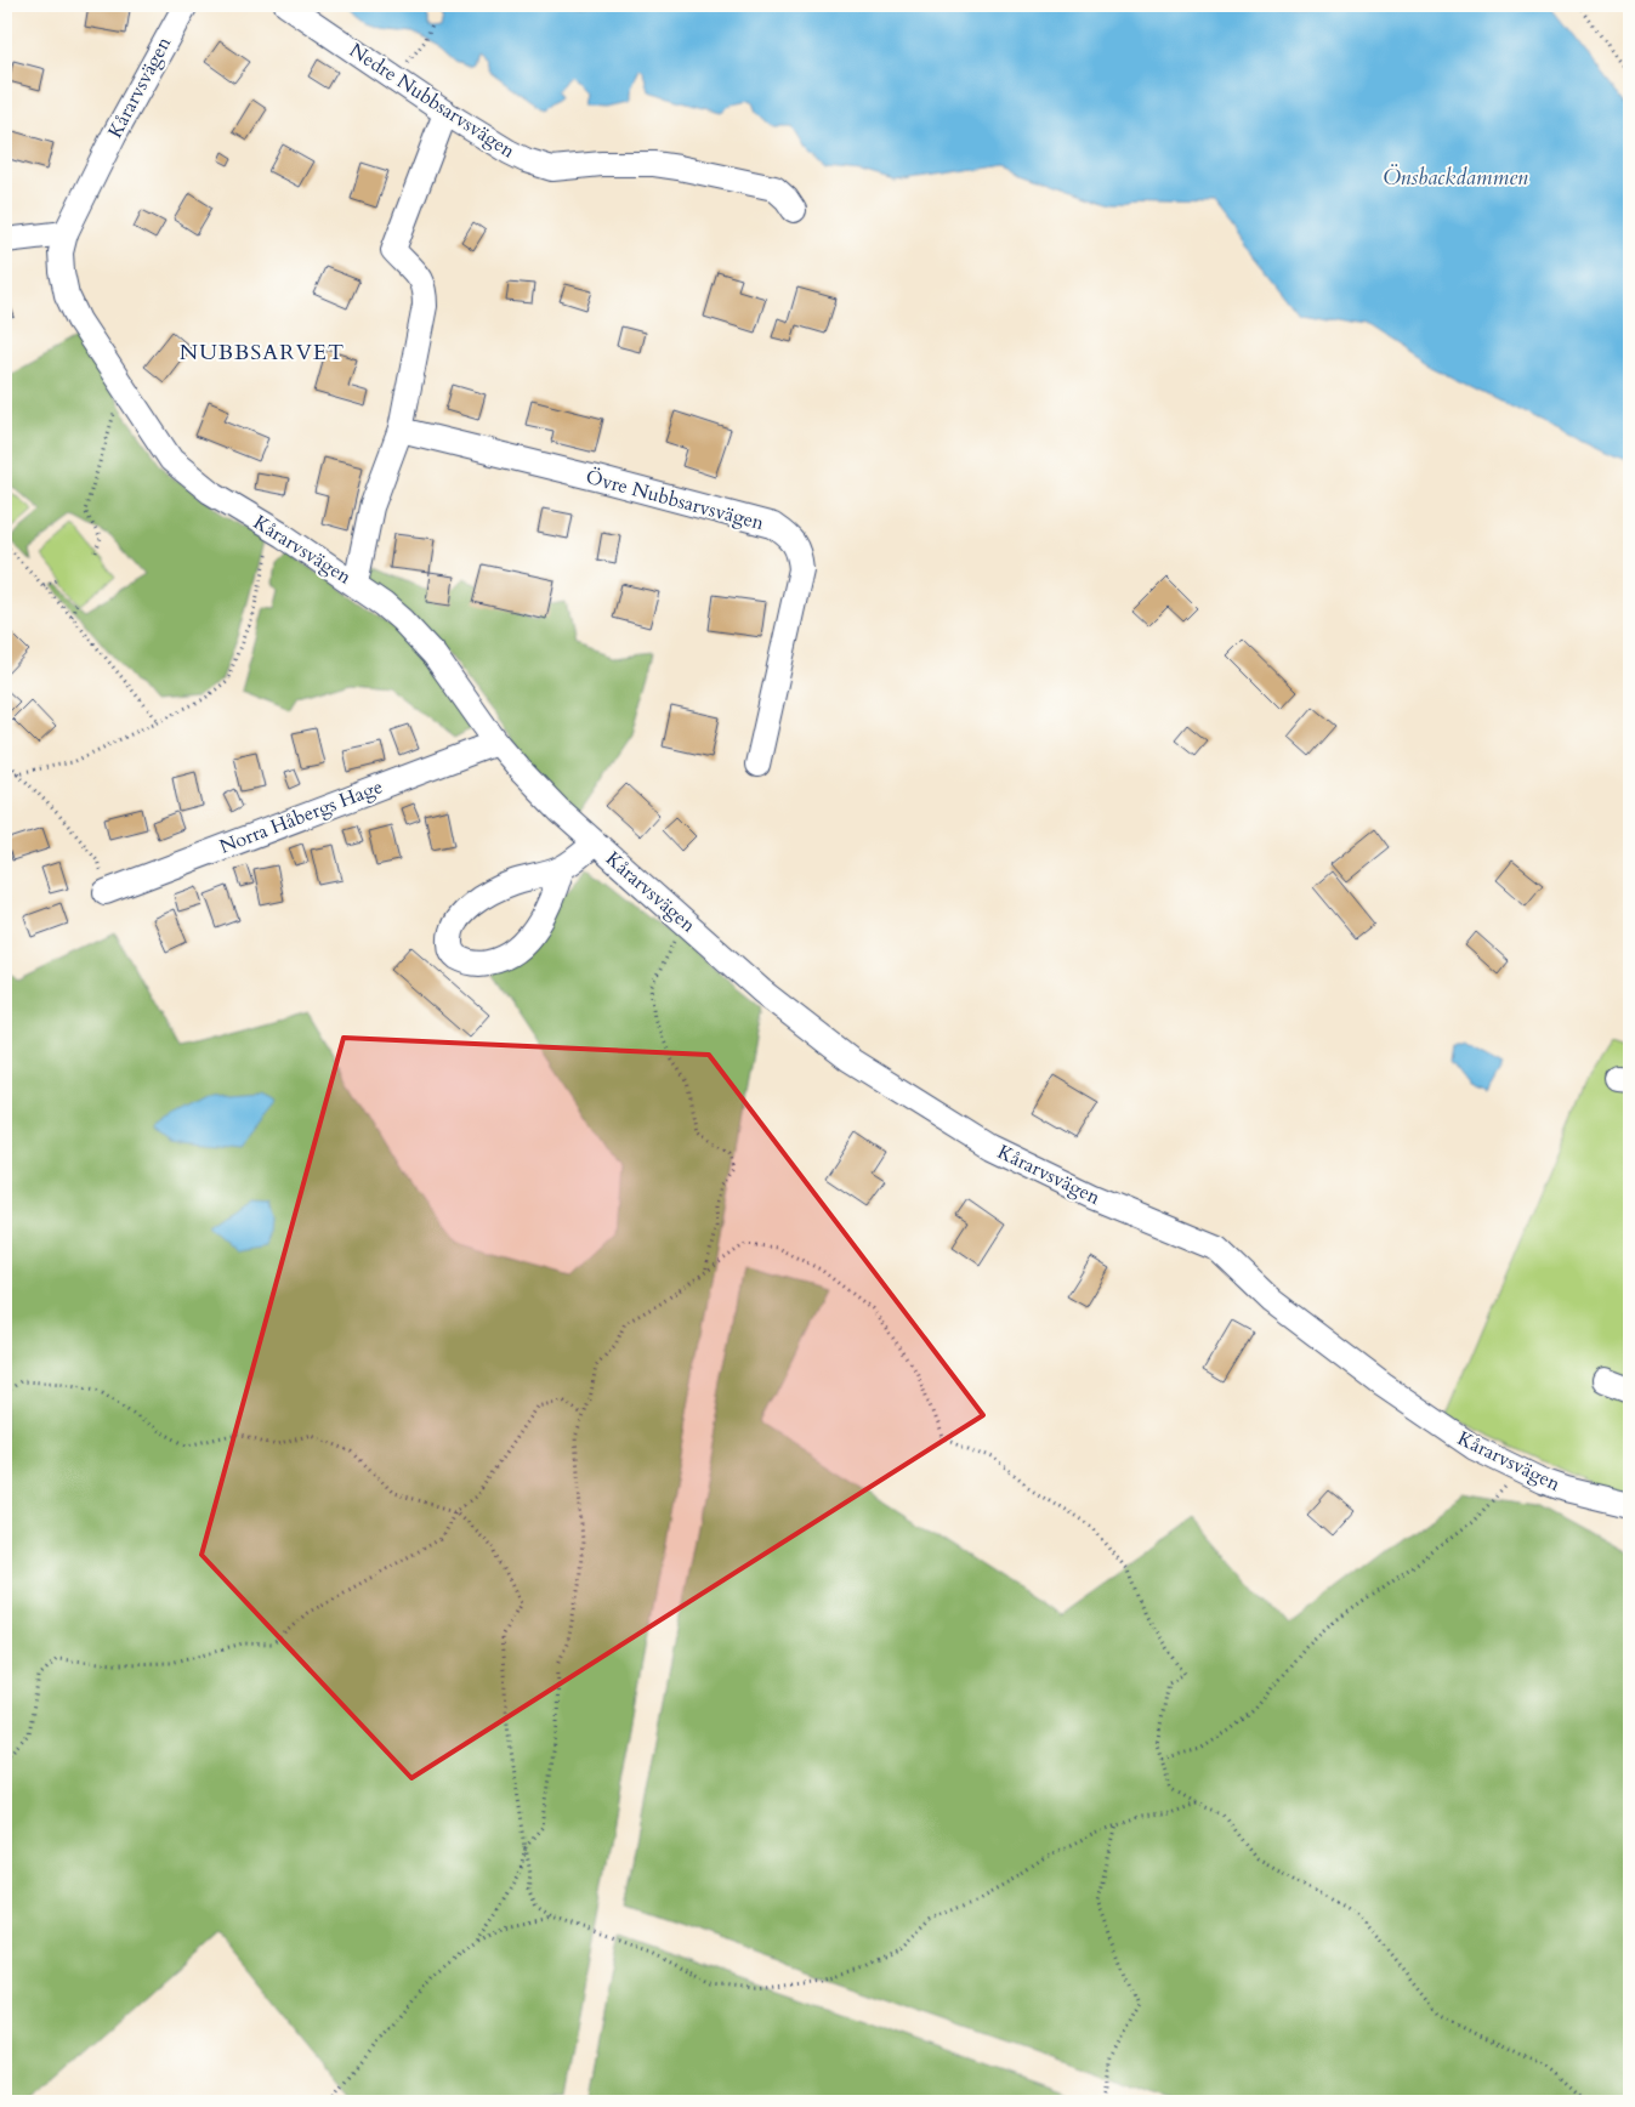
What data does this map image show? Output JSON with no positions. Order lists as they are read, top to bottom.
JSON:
{
  "streets": {
    "street": [
      "Kårarvsvägen",
      "Nedre Nubbsarvsvägen",
      "Övre Nubbsarvsvägen",
      "Norra Håbergs Hage"
    ]
  },
  "crossings": [
    ["Kårarvsvägen", "Norra Håbergs Hage"]
  ],
  "districts": ["NUBBSARVET"],
  "water": ["Önsbackdammen"]
}
